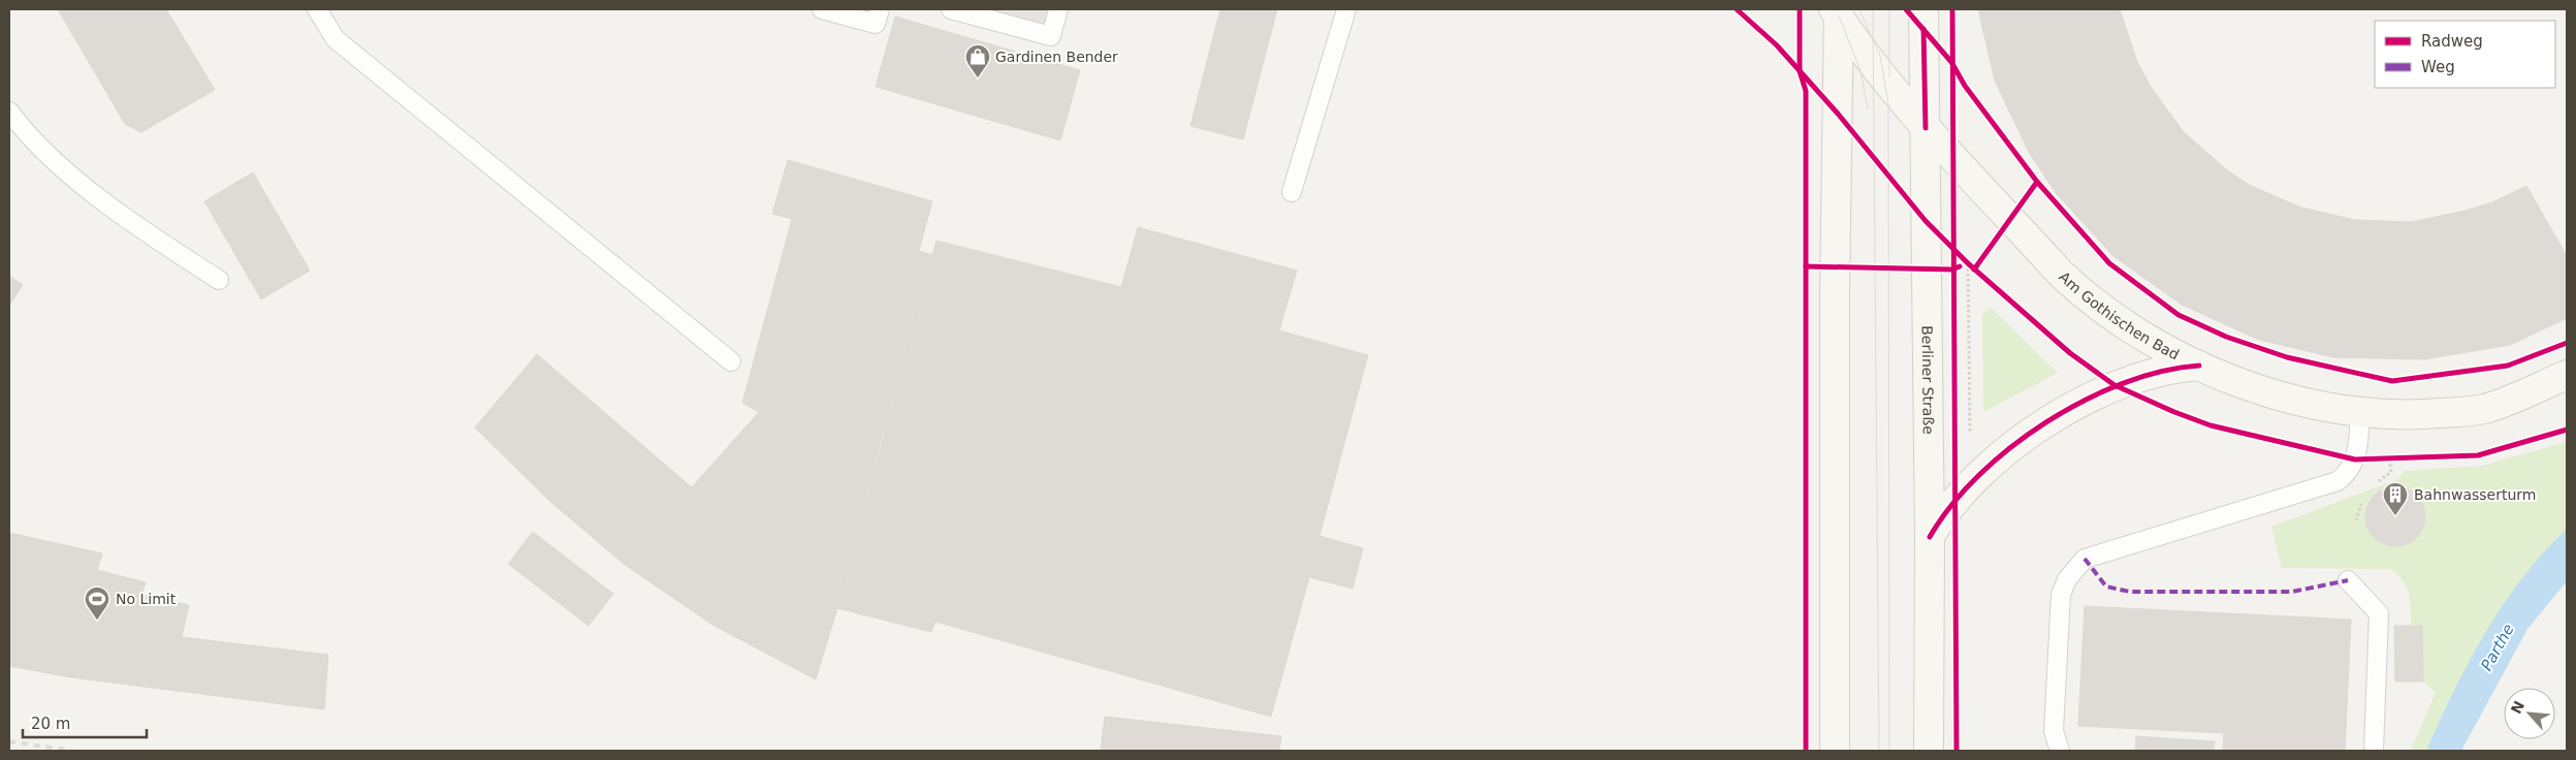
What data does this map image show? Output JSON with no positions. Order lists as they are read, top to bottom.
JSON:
{
  "streets": {
    "main road": ["Am Gothischen Bad", "Berliner Straße"]
  },
  "crossings": [
    ["Am Gothischen Bad", "Berliner Straße"]
  ],
  "water": ["Parthe"],
  "places": {
    "shop": ["Gardinen Bender"],
    "building": ["Bahnwasserturm"],
    "sports": ["No Limit"]
  },
  "legend": ["Radweg", "Weg"],
  "scale_bar": "20 m",
  "north": "top left"
}
